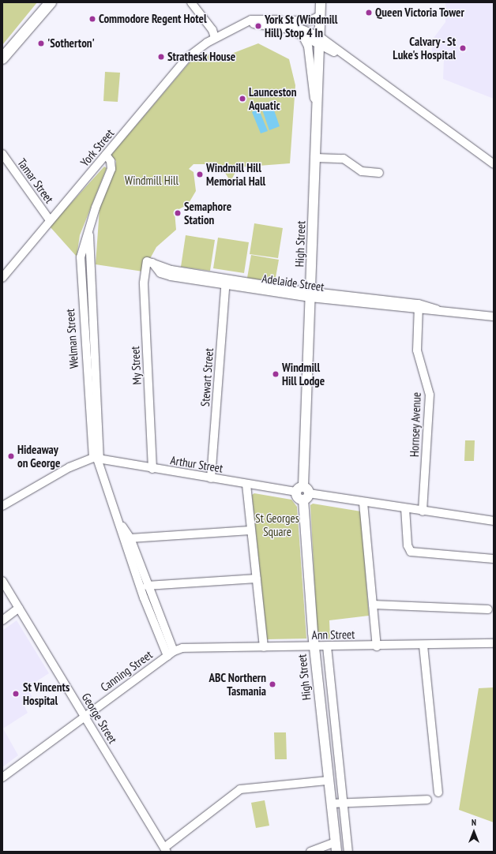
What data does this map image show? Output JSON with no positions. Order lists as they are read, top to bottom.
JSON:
{
  "streets": {
    "main road": ["High Street"],
    "street": [
      "York Street",
      "Tamar Street",
      "Adelaide Street",
      "Welman Street",
      "My Street",
      "Stewart Street",
      "Hornsey Avenue",
      "Arthur Street",
      "Ann Street",
      "Canning Street",
      "George Street"
    ]
  },
  "crossings": [
    ["York Street", "Tamar Street"],
    ["York Street", "High Street"],
    ["York Street", "Welman Street"],
    ["High Street", "Adelaide Street"],
    ["High Street", "Arthur Street"],
    ["High Street", "Ann Street"],
    ["Adelaide Street", "My Street"],
    ["Adelaide Street", "Stewart Street"],
    ["Adelaide Street", "Hornsey Avenue"],
    ["Welman Street", "Arthur Street"],
    ["Welman Street", "Ann Street"],
    ["Welman Street", "Canning Street"],
    ["My Street", "Arthur Street"],
    ["Stewart Street", "Arthur Street"],
    ["Hornsey Avenue", "Arthur Street"],
    ["Ann Street", "Canning Street"],
    ["Canning Street", "George Street"]
  ],
  "parks": ["Windmill Hill", "St Georges Square"],
  "places": [
    "Queen Victoria Tower",
    "Commodore Regent Hotel",
    "York St (Windmill Hill) Stop 4 In",
    "'Sotherton'",
    "Calvary - St Luke's Hospital",
    "Strathesk House",
    "Launceston Aquatic",
    "Windmill Hill Memorial Hall",
    "Semaphore Station",
    "Windmill Hill Lodge",
    "Hideaway on George",
    "ABC Northern Tasmania",
    "St Vincents Hospital"
  ],
  "north": "top"
}
